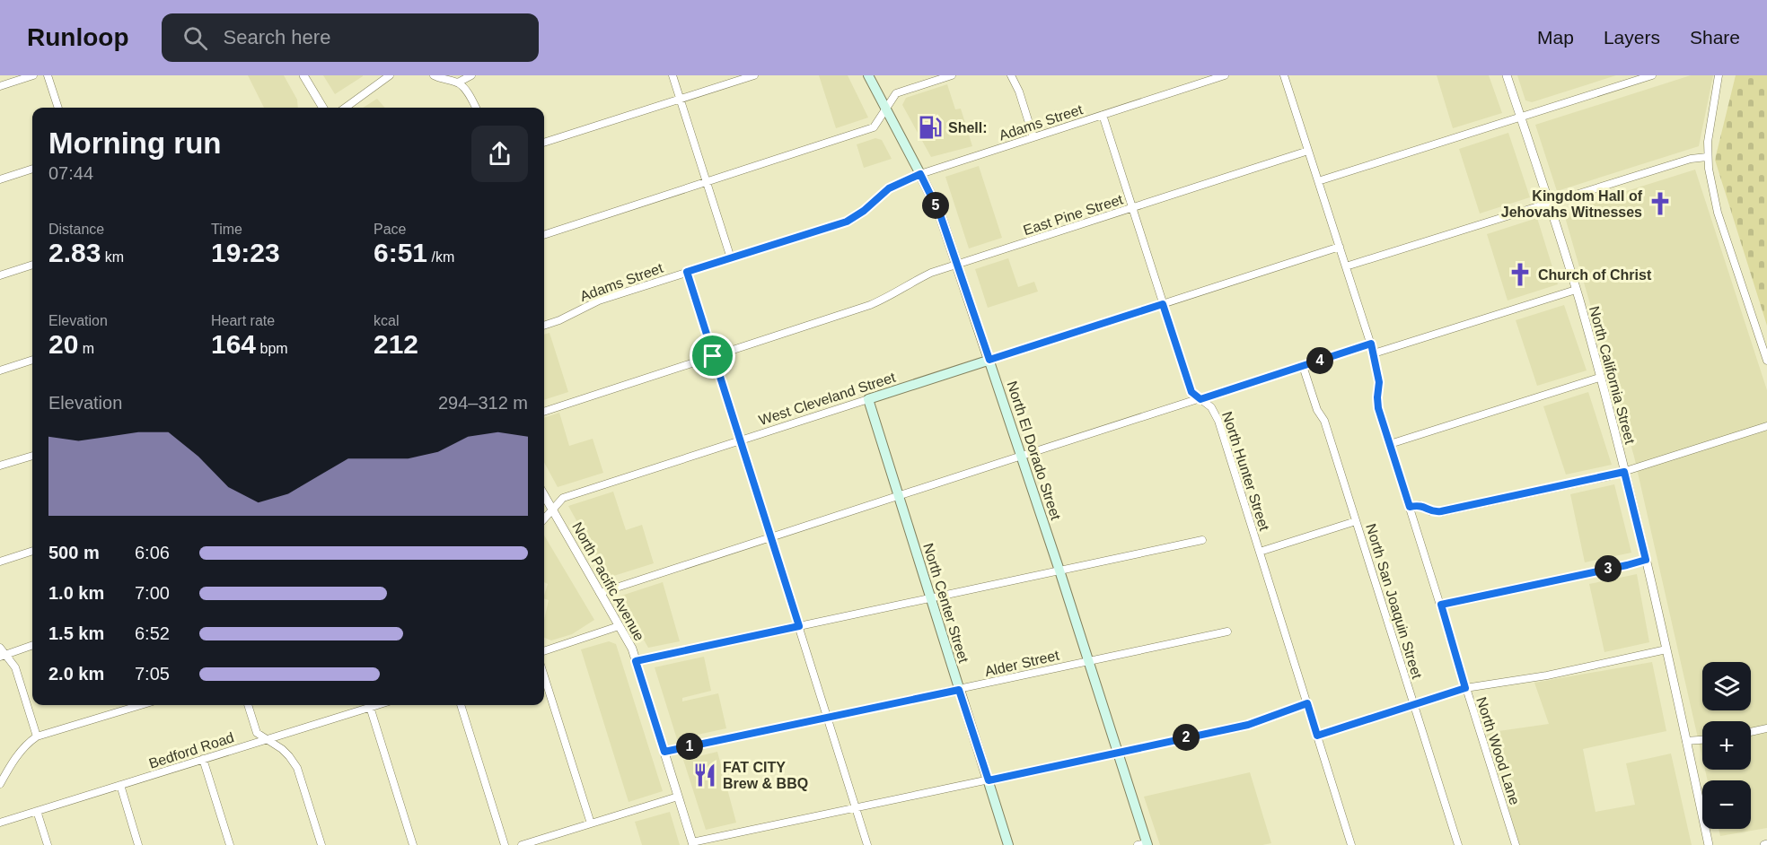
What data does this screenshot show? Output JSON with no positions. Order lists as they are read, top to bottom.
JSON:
{
  "streets": {
    "main road": ["West Cleveland Street", "North El Dorado Street", "North Center Street"],
    "street": [
      "Adams Street",
      "East Pine Street",
      "North California Street",
      "North Hunter Street",
      "North Pacific Avenue",
      "North San Joaquin Street",
      "Alder Street",
      "Bedford Road",
      "North Wood Lane"
    ]
  },
  "crossings": [
    ["Adams Street", "North El Dorado Street"],
    ["Adams Street", "North Hunter Street"],
    ["East Pine Street", "North El Dorado Street"],
    ["East Pine Street", "North Hunter Street"],
    ["East Pine Street", "North Wood Lane"],
    ["West Cleveland Street", "North El Dorado Street"],
    ["West Cleveland Street", "North Pacific Avenue"],
    ["West Cleveland Street", "North Center Street"],
    ["North El Dorado Street", "Alder Street"],
    ["North Pacific Avenue", "Alder Street"],
    ["North Center Street", "Alder Street"]
  ],
  "places": {
    "fuel station": ["Shell:"],
    "church": ["Kingdom Hall of Jehovahs Witnesses", "Church of Christ"],
    "restaurant": ["FAT CITY Brew & BBQ"]
  },
  "page": {
    "header": "Runloop",
    "search": "Search here",
    "nav": ["Map", "Layers", "Share"],
    "heading": ["Morning run", "07:44"],
    "pins": [
      "5",
      "4",
      "3",
      "2",
      "1"
    ],
    "stats": [
      ["Distance", "2.83 km"],
      ["Time", "19:23"],
      ["Pace", "6:51 /km"],
      ["Elevation", "20 m"],
      ["Heart rate", "164 bpm"],
      ["kcal", "212"]
    ],
    "chart": ["Elevation", "294–312 m"],
    "list": [
      {
        "name": "500 m",
        "note": "6:06"
      },
      {
        "name": "1.0 km",
        "note": "7:00"
      },
      {
        "name": "1.5 km",
        "note": "6:52"
      },
      {
        "name": "2.0 km",
        "note": "7:05"
      }
    ],
    "map_buttons": ["+", "−"]
  }
}
